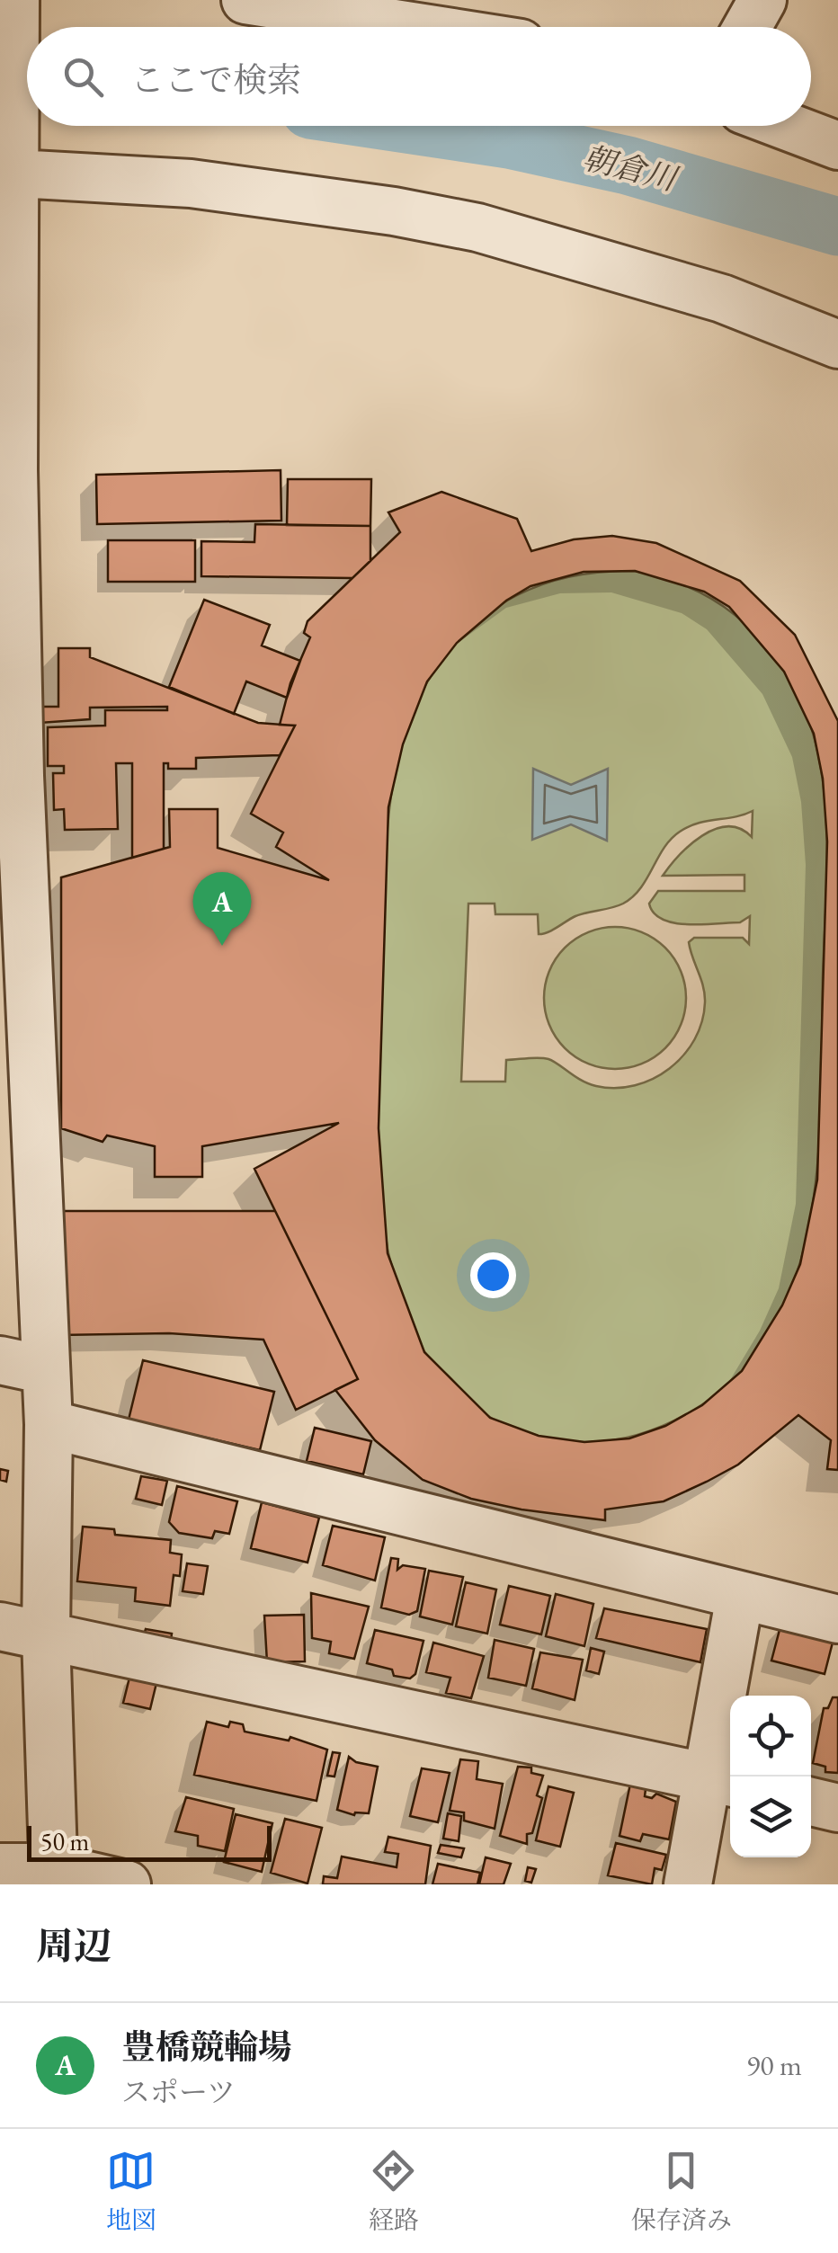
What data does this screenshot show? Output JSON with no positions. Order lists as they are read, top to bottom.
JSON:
{
  "water": ["朝倉川"],
  "scale_bar": "50 m",
  "page": {
    "search": "ここで検索",
    "pins": "A",
    "scale": "50 m",
    "heading": "周辺",
    "list": [
      {
        "mark": "A",
        "name": "豊橋競輪場",
        "note": "スポーツ",
        "value": "90 m"
      }
    ],
    "nav": ["地図", "経路", "保存済み"]
  }
}
